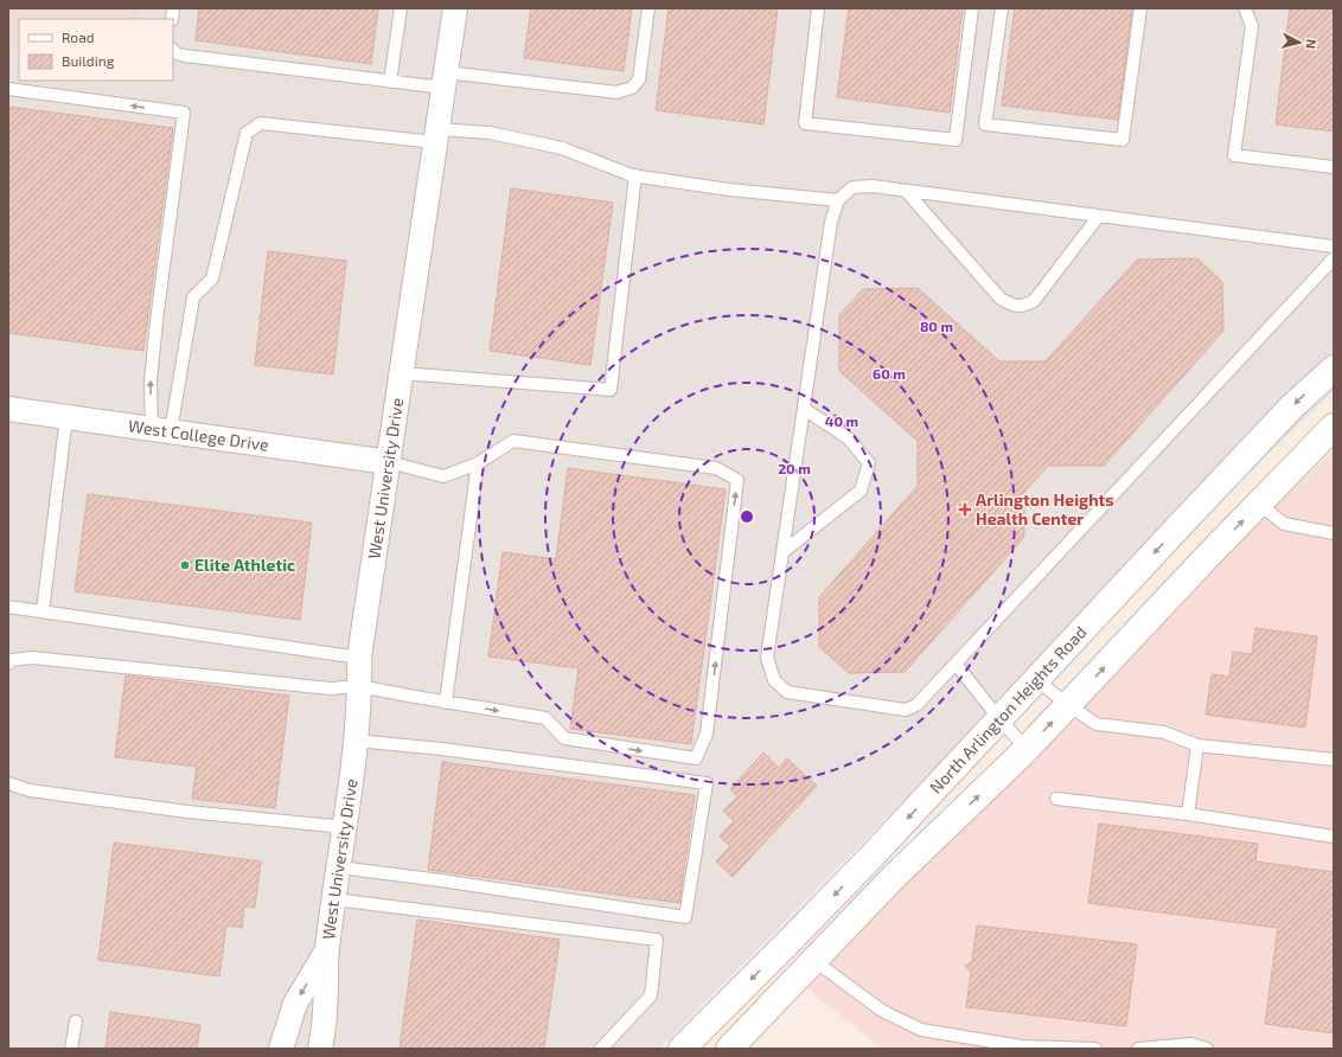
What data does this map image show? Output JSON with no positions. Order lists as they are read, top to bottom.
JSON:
{
  "streets": {
    "main road": ["North Arlington Heights Road"],
    "street": ["West College Drive", "West University Drive"]
  },
  "crossings": [
    ["West College Drive", "West University Drive"]
  ],
  "places": {
    "health": ["Arlington Heights Health Center"],
    "other": ["Elite Athletic"]
  },
  "legend": ["Road", "Building"],
  "north": "right",
  "rings": [
    "80 m",
    "60 m",
    "40 m",
    "20 m"
  ]
}
